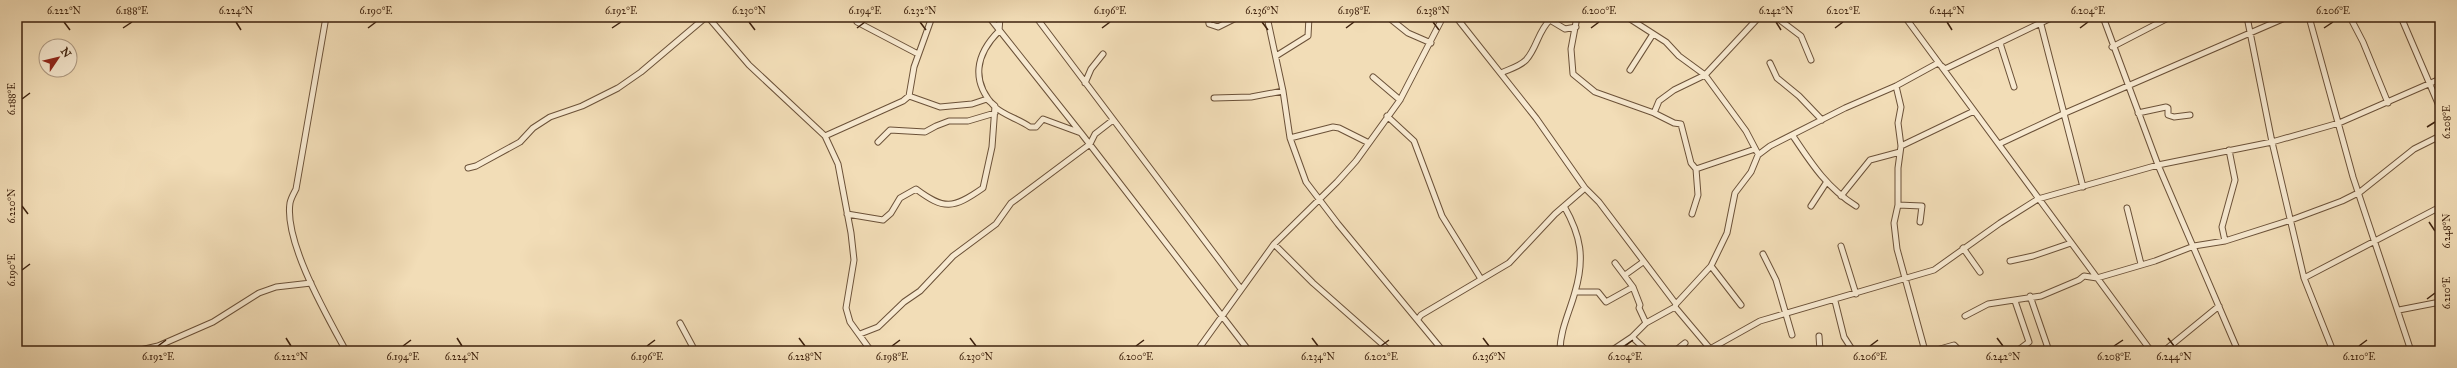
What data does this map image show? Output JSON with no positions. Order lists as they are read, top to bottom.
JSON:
{
  "north": "top right",
  "coordinates": [
    "6.222°N",
    "6.188°E",
    "6.224°N",
    "6.190°E",
    "6.192°E",
    "6.230°N",
    "6.194°E",
    "6.232°N",
    "6.196°E",
    "6.236°N",
    "6.198°E",
    "6.238°N",
    "6.200°E",
    "6.242°N",
    "6.202°E",
    "6.244°N",
    "6.204°E",
    "6.206°E",
    "6.208°E",
    "6.220°N",
    "6.248°N",
    "6.210°E",
    "6.228°N",
    "6.234°N"
  ]
}
